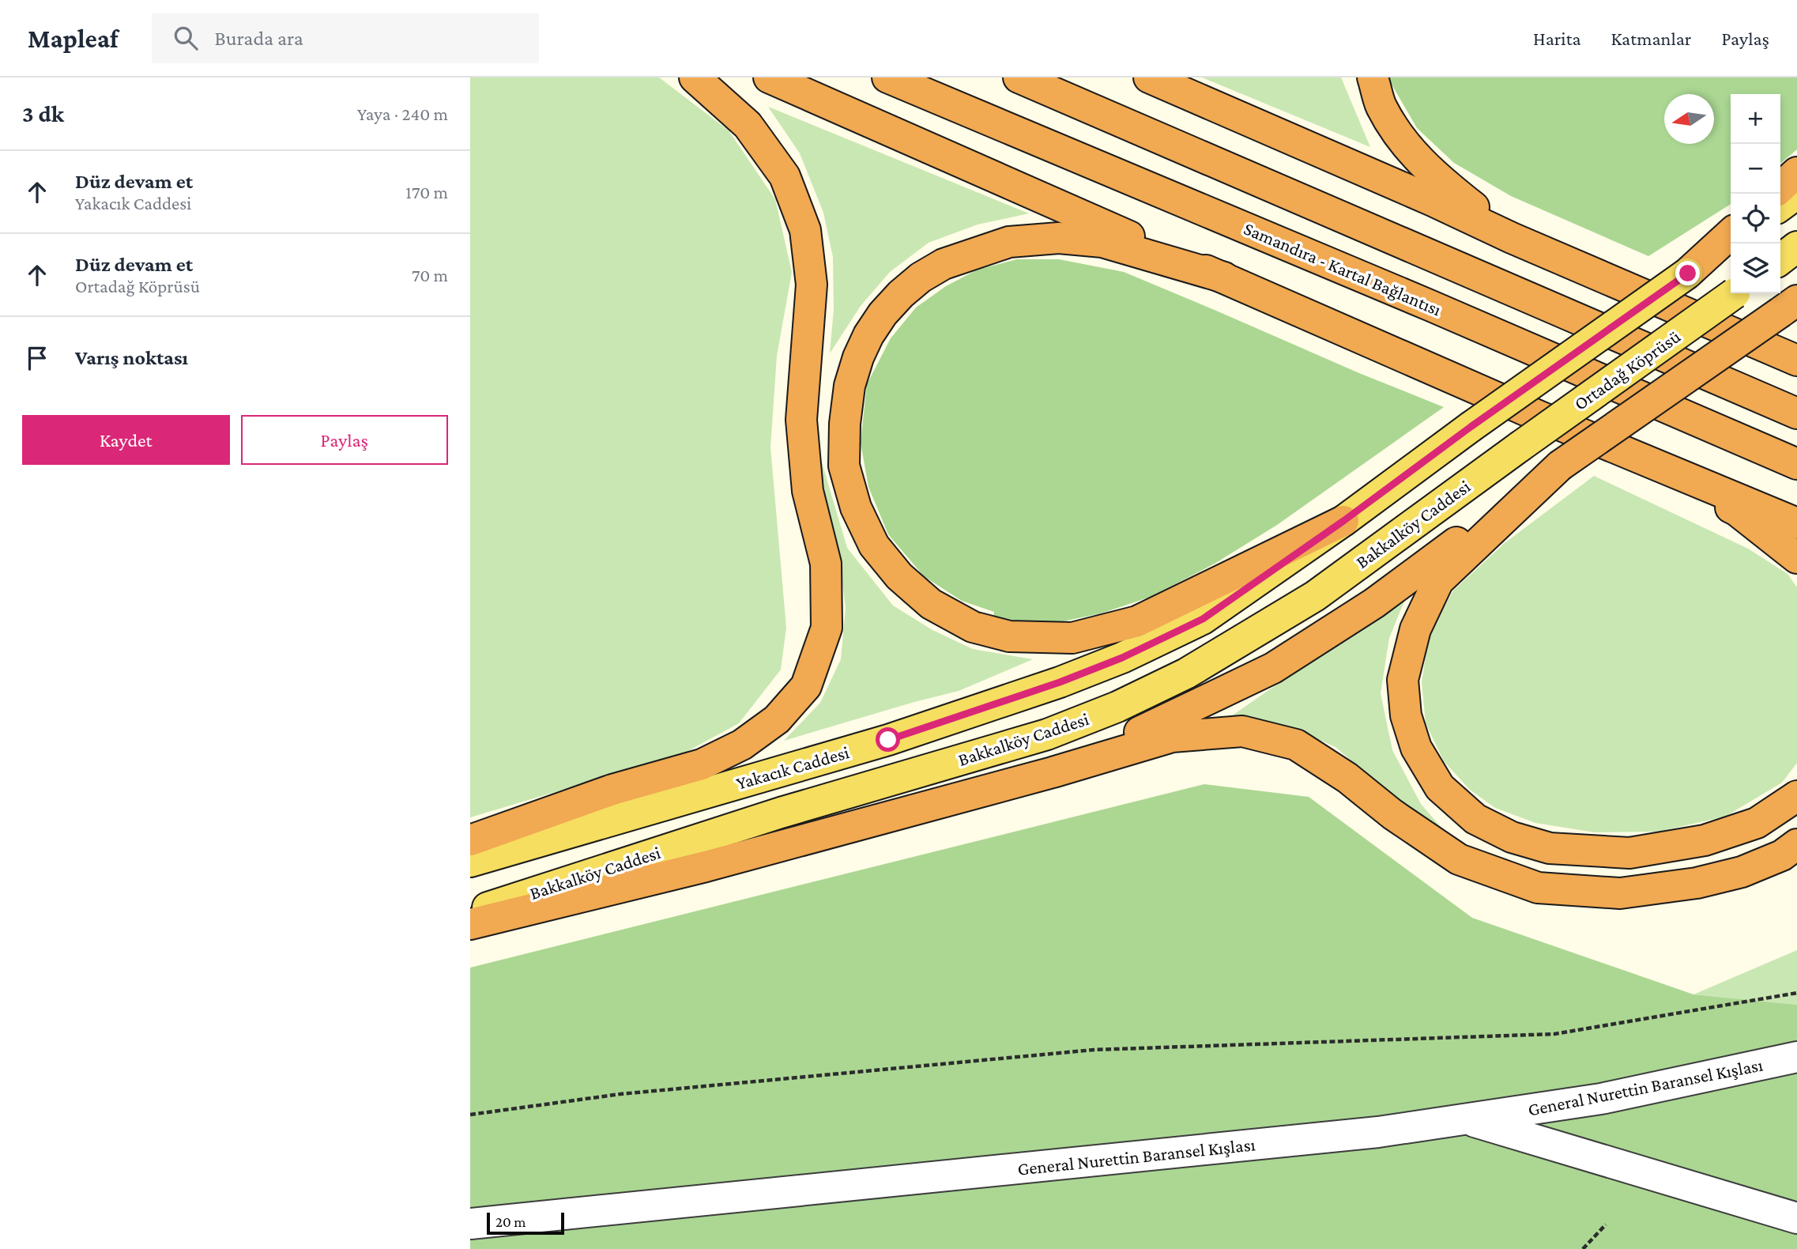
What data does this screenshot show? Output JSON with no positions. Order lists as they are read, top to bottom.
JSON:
{
  "streets": {
    "highway": ["Samandıra - Kartal Bağlantısı"],
    "main road": ["Ortadağ Köprüsü", "Bakkalköy Caddesi", "Yakacık Caddesi"],
    "lane": ["General Nurettin Baransel Kışlası"]
  },
  "crossings": [
    ["Ortadağ Köprüsü", "Bakkalköy Caddesi"]
  ],
  "scale_bar": "20 m",
  "north": "left",
  "page": {
    "header": "Mapleaf",
    "search": "Burada ara",
    "nav": ["Harita", "Katmanlar", "Paylaş"],
    "heading": ["3 dk", "Yaya · 240 m"],
    "map_buttons": ["+", "−"],
    "list": [
      ["Düz devam et", "Yakacık Caddesi", "170 m"],
      ["Düz devam et", "Ortadağ Köprüsü", "70 m"],
      "Varış noktası"
    ],
    "buttons": ["Kaydet", "Paylaş"],
    "scale": "20 m"
  }
}
